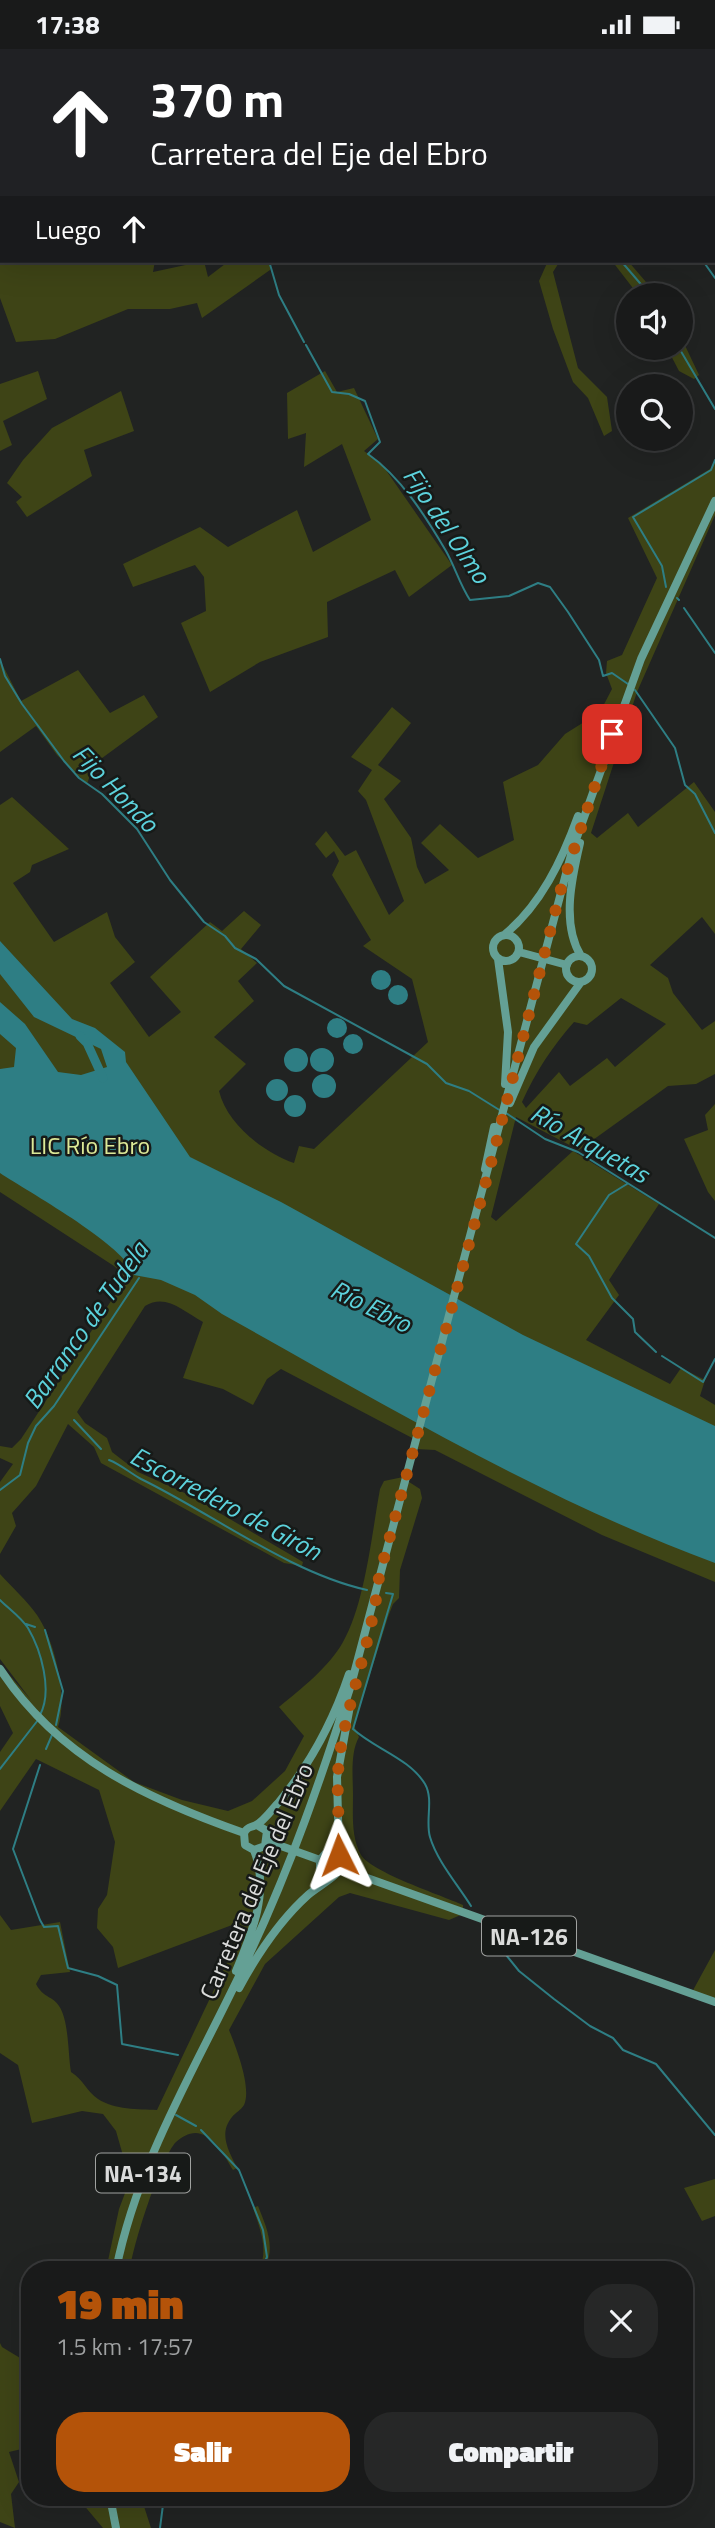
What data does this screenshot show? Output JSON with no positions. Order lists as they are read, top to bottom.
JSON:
{
  "streets": {
    "main road": ["Carretera del Eje del Ebro", "NA-126", "NA-134"]
  },
  "crossings": [
    ["Carretera del Eje del Ebro", "NA-134"]
  ],
  "water": [
    "Fijo del Olmo",
    "Fijo Hondo",
    "Río Arquetas",
    "Río Ebro",
    "Barranco de Tudela",
    "Escorredero de Girón"
  ],
  "parks": ["LIC Río Ebro"],
  "page": {
    "status": "17:38",
    "turn": ["370 m", "Carretera del Eje del Ebro"],
    "then": "Luego",
    "heading": ["19 min", "1.5 km · 17:57"],
    "buttons": ["Salir", "Compartir"]
  }
}
